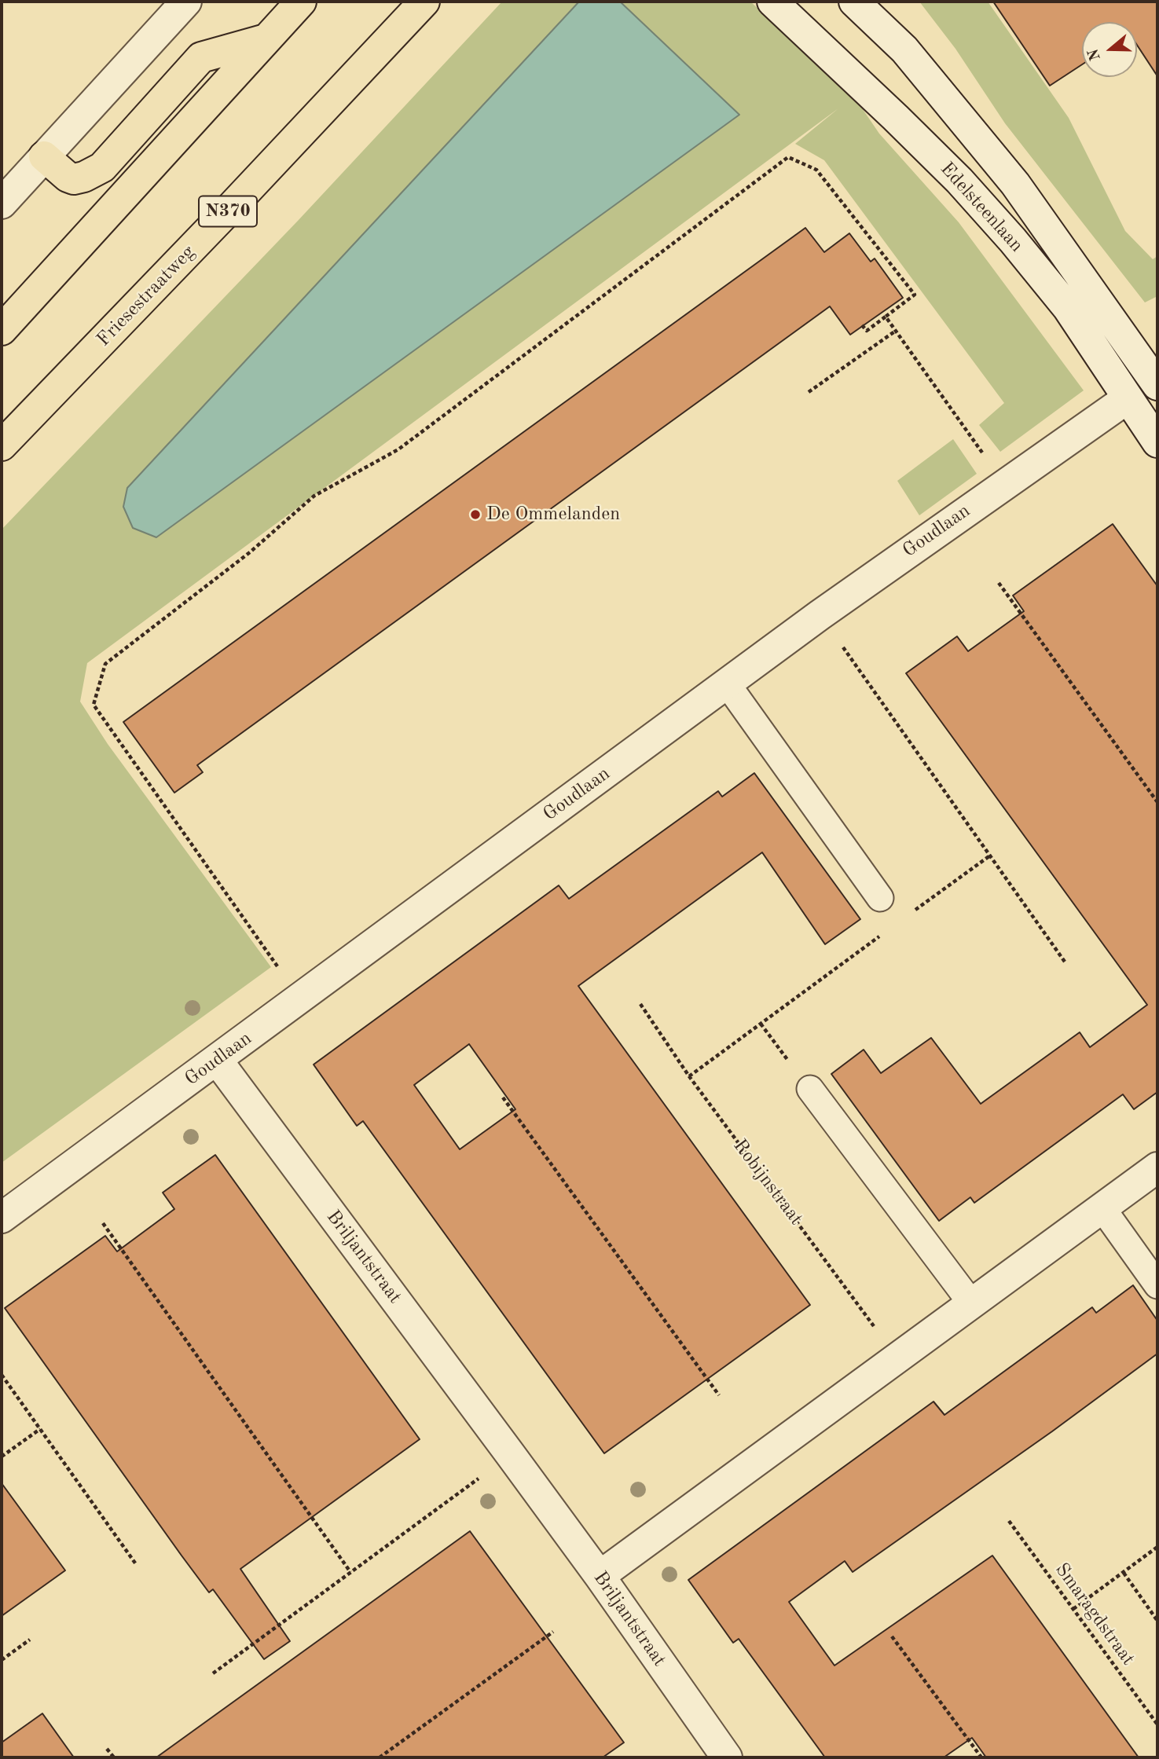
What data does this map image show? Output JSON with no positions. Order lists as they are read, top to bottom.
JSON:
{
  "streets": {
    "highway": ["N370", "Friesestraatweg"],
    "street": ["Edelsteenlaan", "Goudlaan", "Briljantstraat"],
    "path": ["Robijnstraat", "Smaragdstraat"]
  },
  "crossings": [
    ["Edelsteenlaan", "Goudlaan"],
    ["Goudlaan", "Briljantstraat"]
  ],
  "places": ["De Ommelanden"],
  "north": "left"
}
